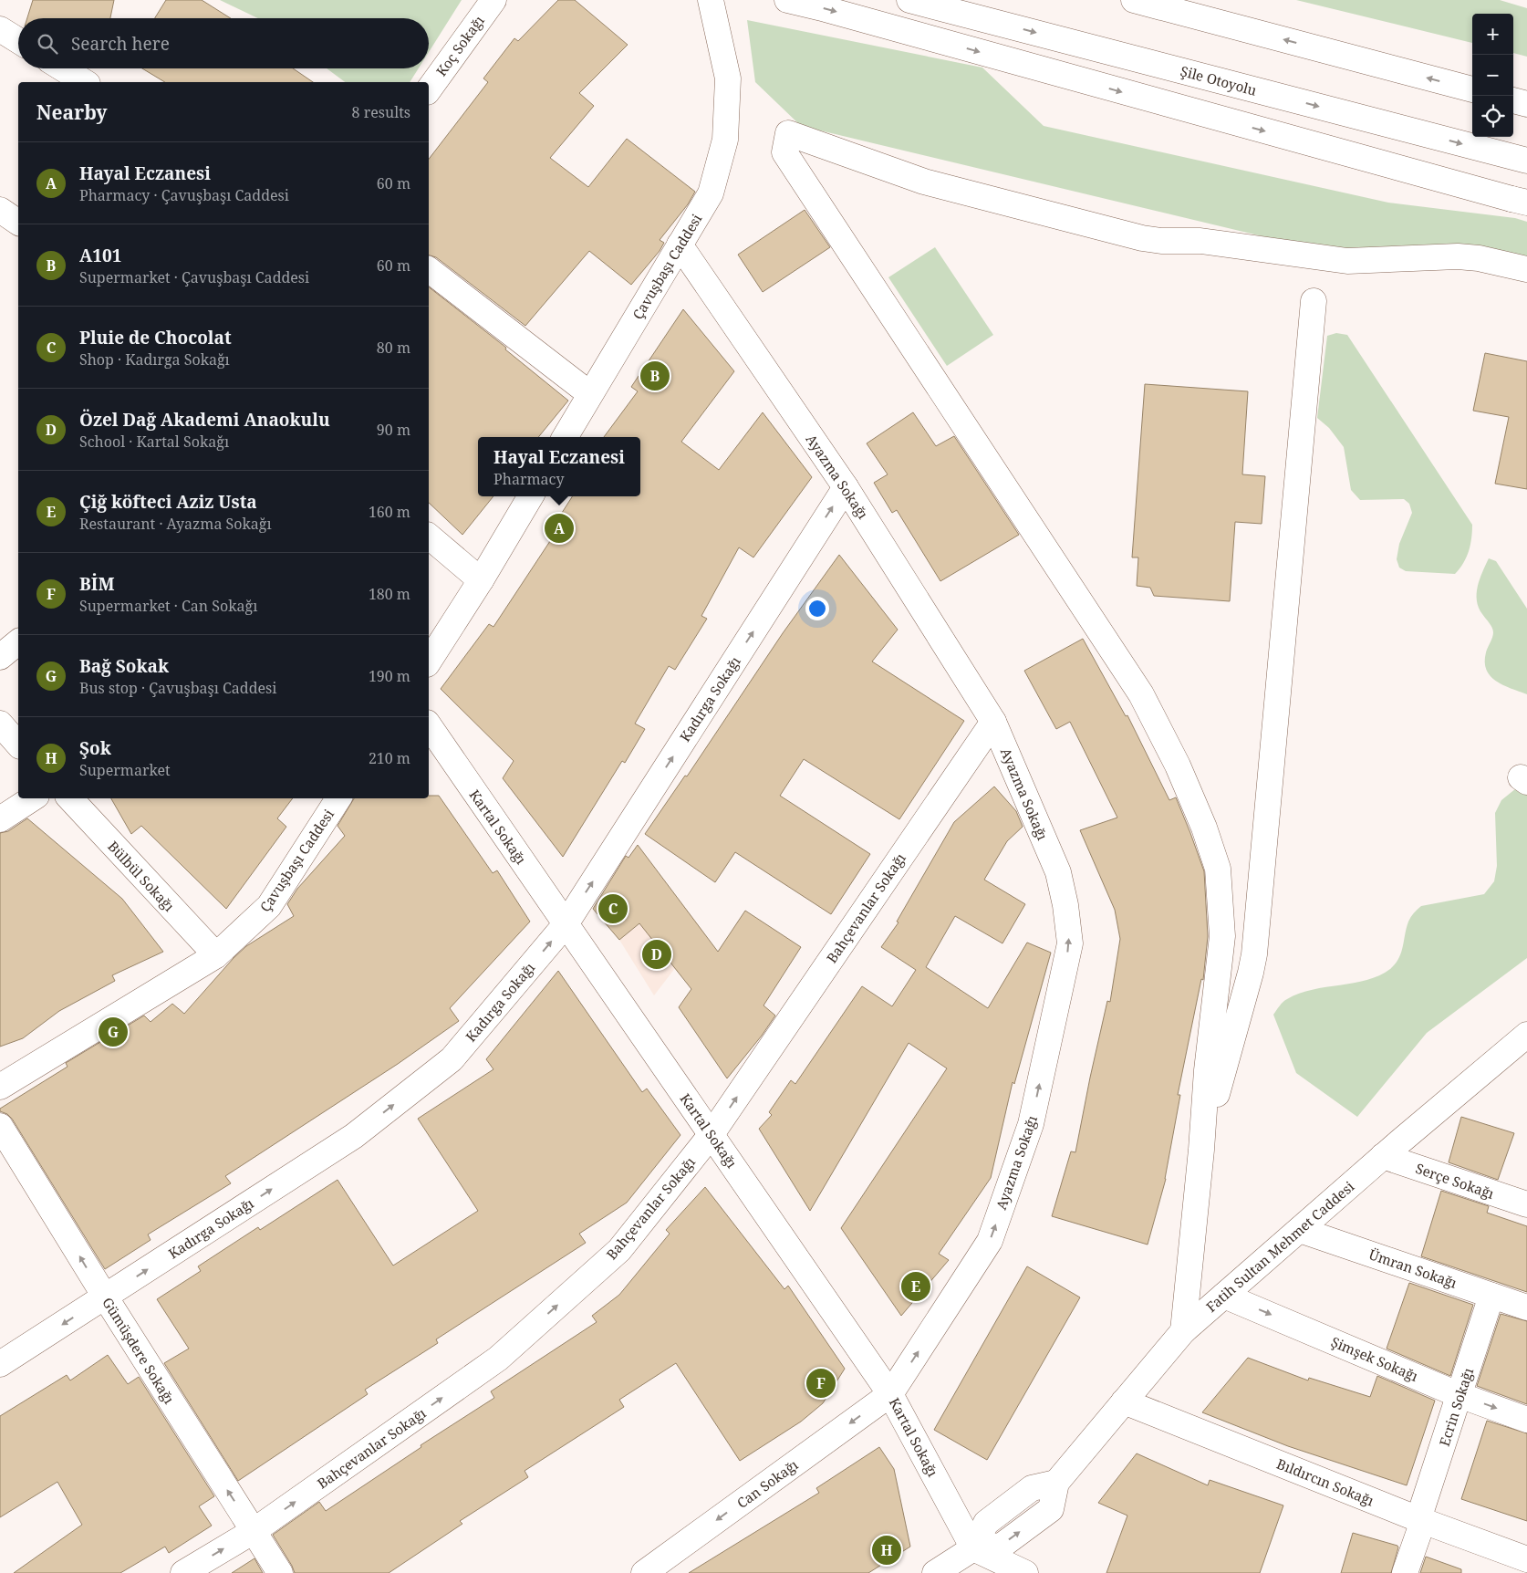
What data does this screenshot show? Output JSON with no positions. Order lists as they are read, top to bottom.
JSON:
{
  "streets": {
    "main road": [
      "Koç Sokağı",
      "Şile Otoyolu",
      "Çavuşbaşı Caddesi",
      "Ayazma Sokağı",
      "Kadırga Sokağı",
      "Kartal Sokağı",
      "Bülbül Sokağı",
      "Bahçevanlar Sokağı",
      "Serçe Sokağı",
      "Fatih Sultan Mehmet Caddesi",
      "Ümran Sokağı",
      "Gümüşdere Sokağı",
      "Şimşek Sokağı",
      "Ecrin Sokağı",
      "Bıldırcın Sokağı",
      "Can Sokağı"
    ]
  },
  "crossings": [
    ["Çavuşbaşı Caddesi", "Ayazma Sokağı"],
    ["Çavuşbaşı Caddesi", "Bülbül Sokağı"],
    ["Ayazma Sokağı", "Kadırga Sokağı"],
    ["Ayazma Sokağı", "Kartal Sokağı"],
    ["Ayazma Sokağı", "Bahçevanlar Sokağı"],
    ["Ayazma Sokağı", "Can Sokağı"],
    ["Kadırga Sokağı", "Kartal Sokağı"],
    ["Kadırga Sokağı", "Gümüşdere Sokağı"],
    ["Kartal Sokağı", "Bahçevanlar Sokağı"],
    ["Kartal Sokağı", "Fatih Sultan Mehmet Caddesi"],
    ["Kartal Sokağı", "Can Sokağı"],
    ["Bahçevanlar Sokağı", "Gümüşdere Sokağı"],
    ["Serçe Sokağı", "Fatih Sultan Mehmet Caddesi"],
    ["Fatih Sultan Mehmet Caddesi", "Ümran Sokağı"],
    ["Fatih Sultan Mehmet Caddesi", "Şimşek Sokağı"],
    ["Fatih Sultan Mehmet Caddesi", "Bıldırcın Sokağı"],
    ["Ümran Sokağı", "Ecrin Sokağı"],
    ["Şimşek Sokağı", "Ecrin Sokağı"],
    ["Ecrin Sokağı", "Bıldırcın Sokağı"]
  ],
  "one_way": [
    "Bahçevanlar Sokağı",
    "Gümüşdere Sokağı",
    "Şimşek Sokağı",
    "Can Sokağı"
  ],
  "page": {
    "map_buttons": ["+", "−"],
    "search": "Search here",
    "heading": ["Nearby", "8 results"],
    "list": [
      {
        "mark": "A",
        "name": "Hayal Eczanesi",
        "note": "Pharmacy · Çavuşbaşı Caddesi",
        "value": "60 m"
      },
      {
        "mark": "B",
        "name": "A101",
        "note": "Supermarket · Çavuşbaşı Caddesi",
        "value": "60 m"
      },
      {
        "mark": "C",
        "name": "Pluie de Chocolat",
        "note": "Shop · Kadırga Sokağı",
        "value": "80 m"
      },
      {
        "mark": "D",
        "name": "Özel Dağ Akademi Anaokulu",
        "note": "School · Kartal Sokağı",
        "value": "90 m"
      },
      {
        "mark": "E",
        "name": "Çiğ köfteci Aziz Usta",
        "note": "Restaurant · Ayazma Sokağı",
        "value": "160 m"
      },
      {
        "mark": "F",
        "name": "BİM",
        "note": "Supermarket · Can Sokağı",
        "value": "180 m"
      },
      {
        "mark": "G",
        "name": "Bağ Sokak",
        "note": "Bus stop · Çavuşbaşı Caddesi",
        "value": "190 m"
      },
      {
        "mark": "H",
        "name": "Şok",
        "note": "Supermarket",
        "value": "210 m"
      }
    ],
    "pins": [
      "B",
      "A",
      "C",
      "D",
      "G",
      "E",
      "F",
      "H"
    ],
    "popup": ["Hayal Eczanesi", "Pharmacy"]
  }
}
